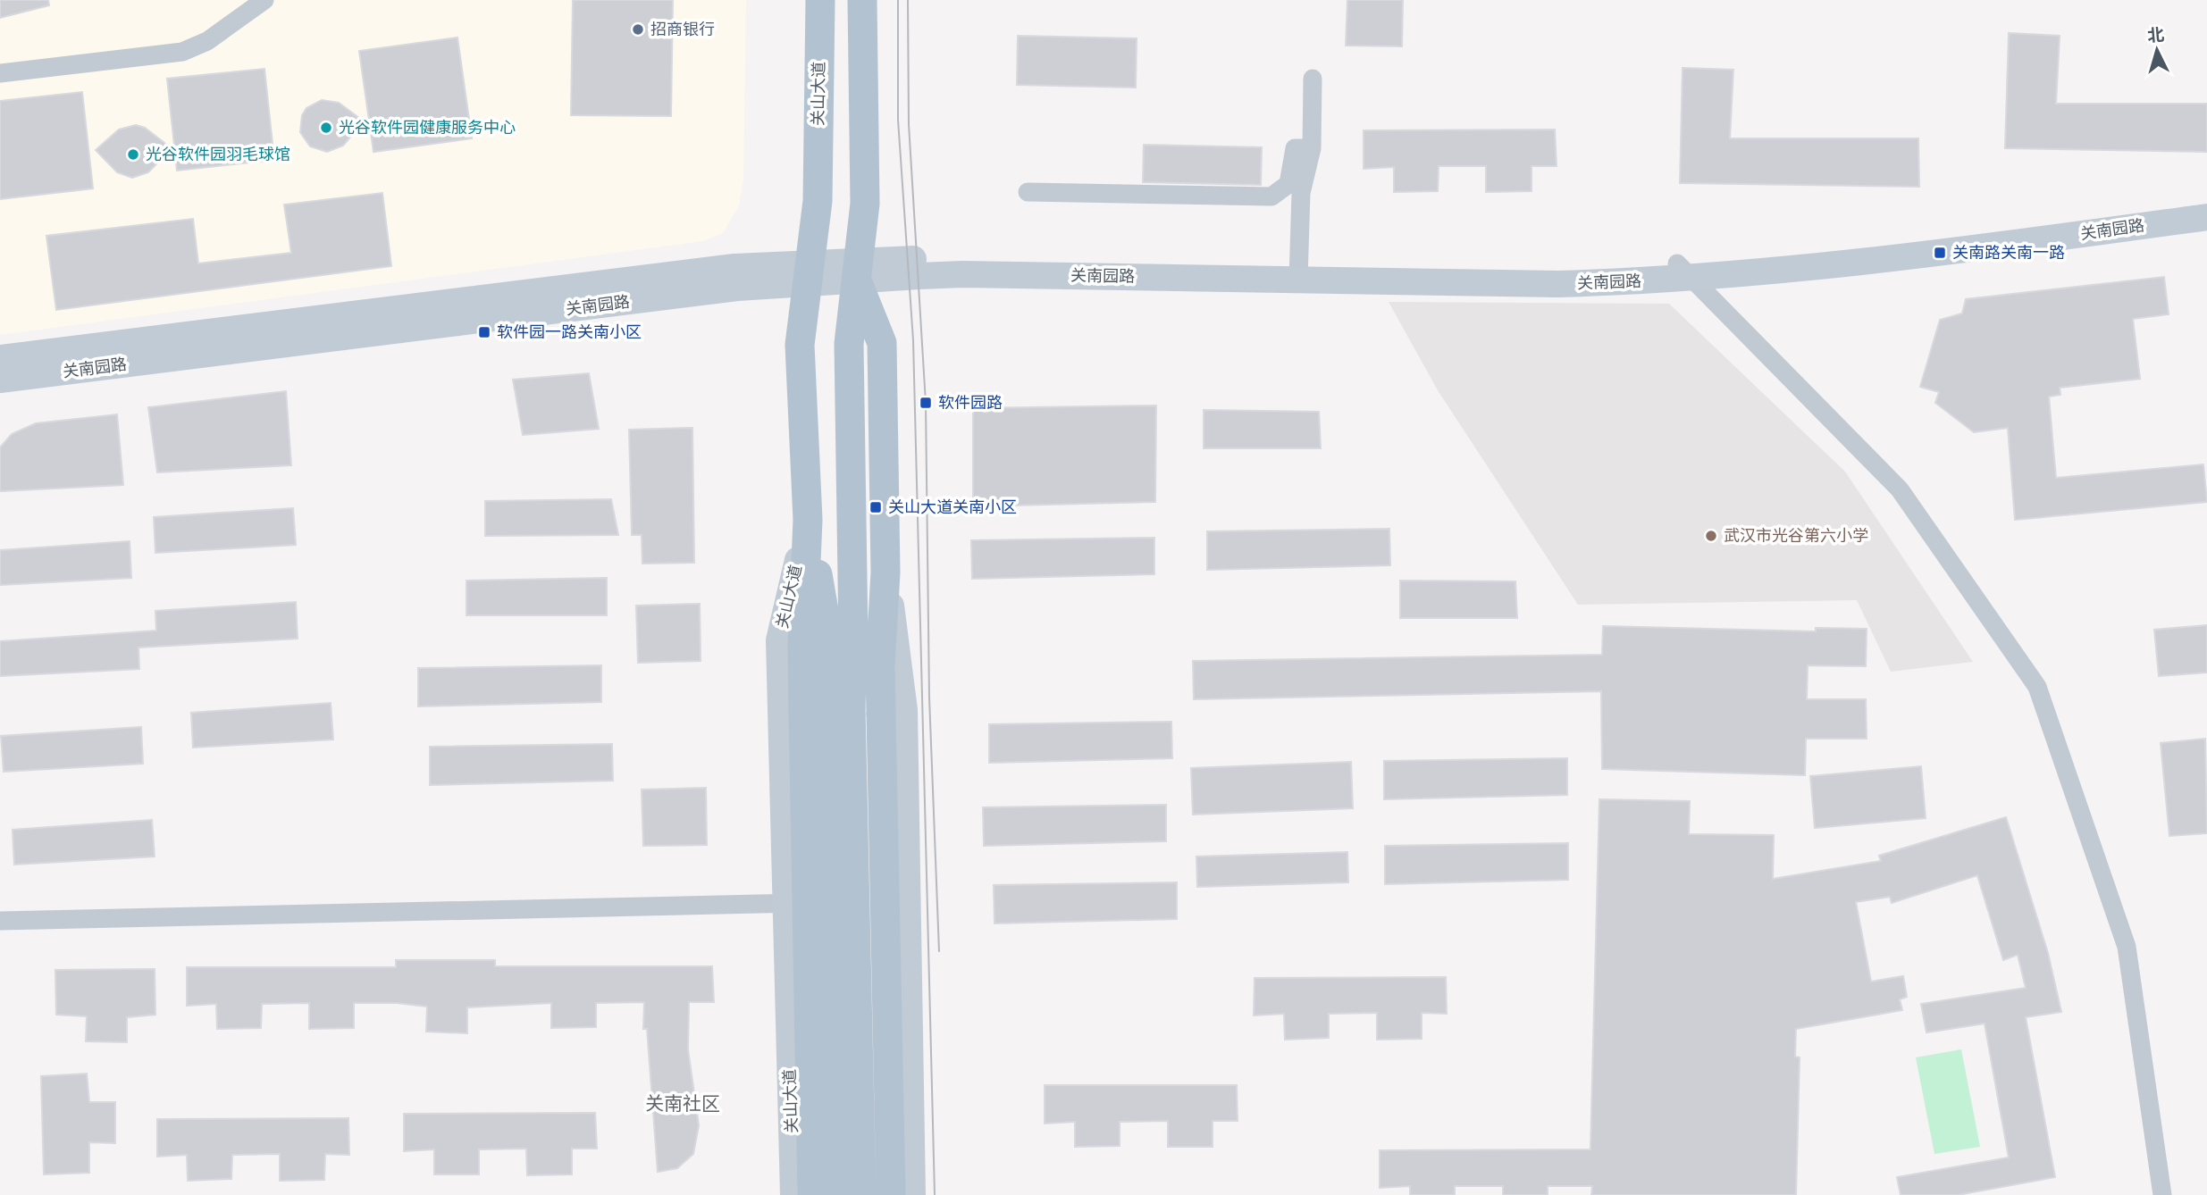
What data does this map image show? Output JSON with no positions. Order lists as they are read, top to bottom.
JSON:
{
  "streets": {
    "main road": ["关山大道", "关南园路"]
  },
  "crossings": [
    ["关山大道", "关南园路"]
  ],
  "districts": ["关南社区"],
  "places": {
    "other": [
      "招商银行",
      "光谷软件园健康服务中心",
      "光谷软件园羽毛球馆",
      "武汉市光谷第六小学"
    ],
    "transit": [
      "关南路关南一路",
      "软件园一路关南小区",
      "软件园路",
      "关山大道关南小区"
    ]
  },
  "north": "top"
}
